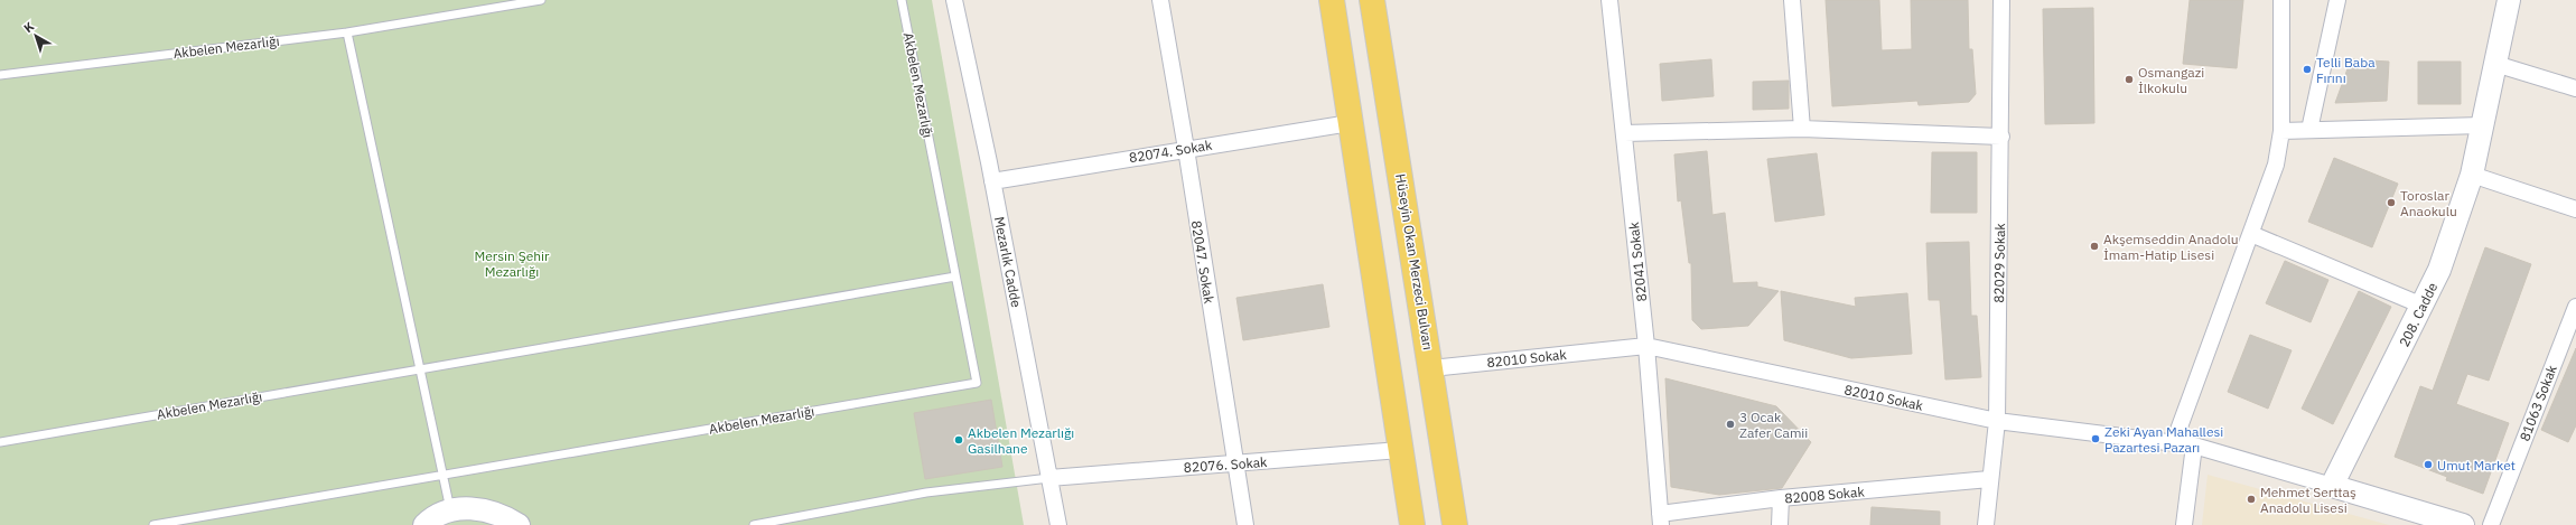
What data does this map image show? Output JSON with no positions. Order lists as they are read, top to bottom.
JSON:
{
  "streets": {
    "main road": ["Hüseyin Okan Merzeci Bulvarı"],
    "street": [
      "82074. Sokak",
      "Mezarlık Cadde",
      "82047. Sokak",
      "82041 Sokak",
      "82029 Sokak",
      "208. Cadde",
      "82010 Sokak",
      "81063 Sokak",
      "82076. Sokak",
      "82008 Sokak"
    ],
    "lane": ["Akbelen Mezarlığı"]
  },
  "crossings": [
    ["82074. Sokak", "Mezarlık Cadde"],
    ["82074. Sokak", "82047. Sokak"],
    ["Mezarlık Cadde", "82076. Sokak"],
    ["82047. Sokak", "82076. Sokak"],
    ["Hüseyin Okan Merzeci Bulvarı", "82010 Sokak"],
    ["82041 Sokak", "82010 Sokak"],
    ["82041 Sokak", "82008 Sokak"],
    ["82029 Sokak", "82010 Sokak"],
    ["82029 Sokak", "82008 Sokak"],
    ["208. Cadde", "82010 Sokak"]
  ],
  "parks": ["Mersin Şehir Mezarlığı"],
  "places": [
    "Telli Baba Fırını",
    "Osmangazi İlkokulu",
    "Toroslar Anaokulu",
    "Akşemseddin Anadolu İmam-Hatip Lisesi",
    "3 Ocak Zafer Camii",
    "Zeki Ayan Mahallesi Pazartesi Pazarı",
    "Akbelen Mezarlığı Gasilhane",
    "Umut Market",
    "Mehmet Serttaş Anadolu Lisesi"
  ],
  "north": "top left"
}
